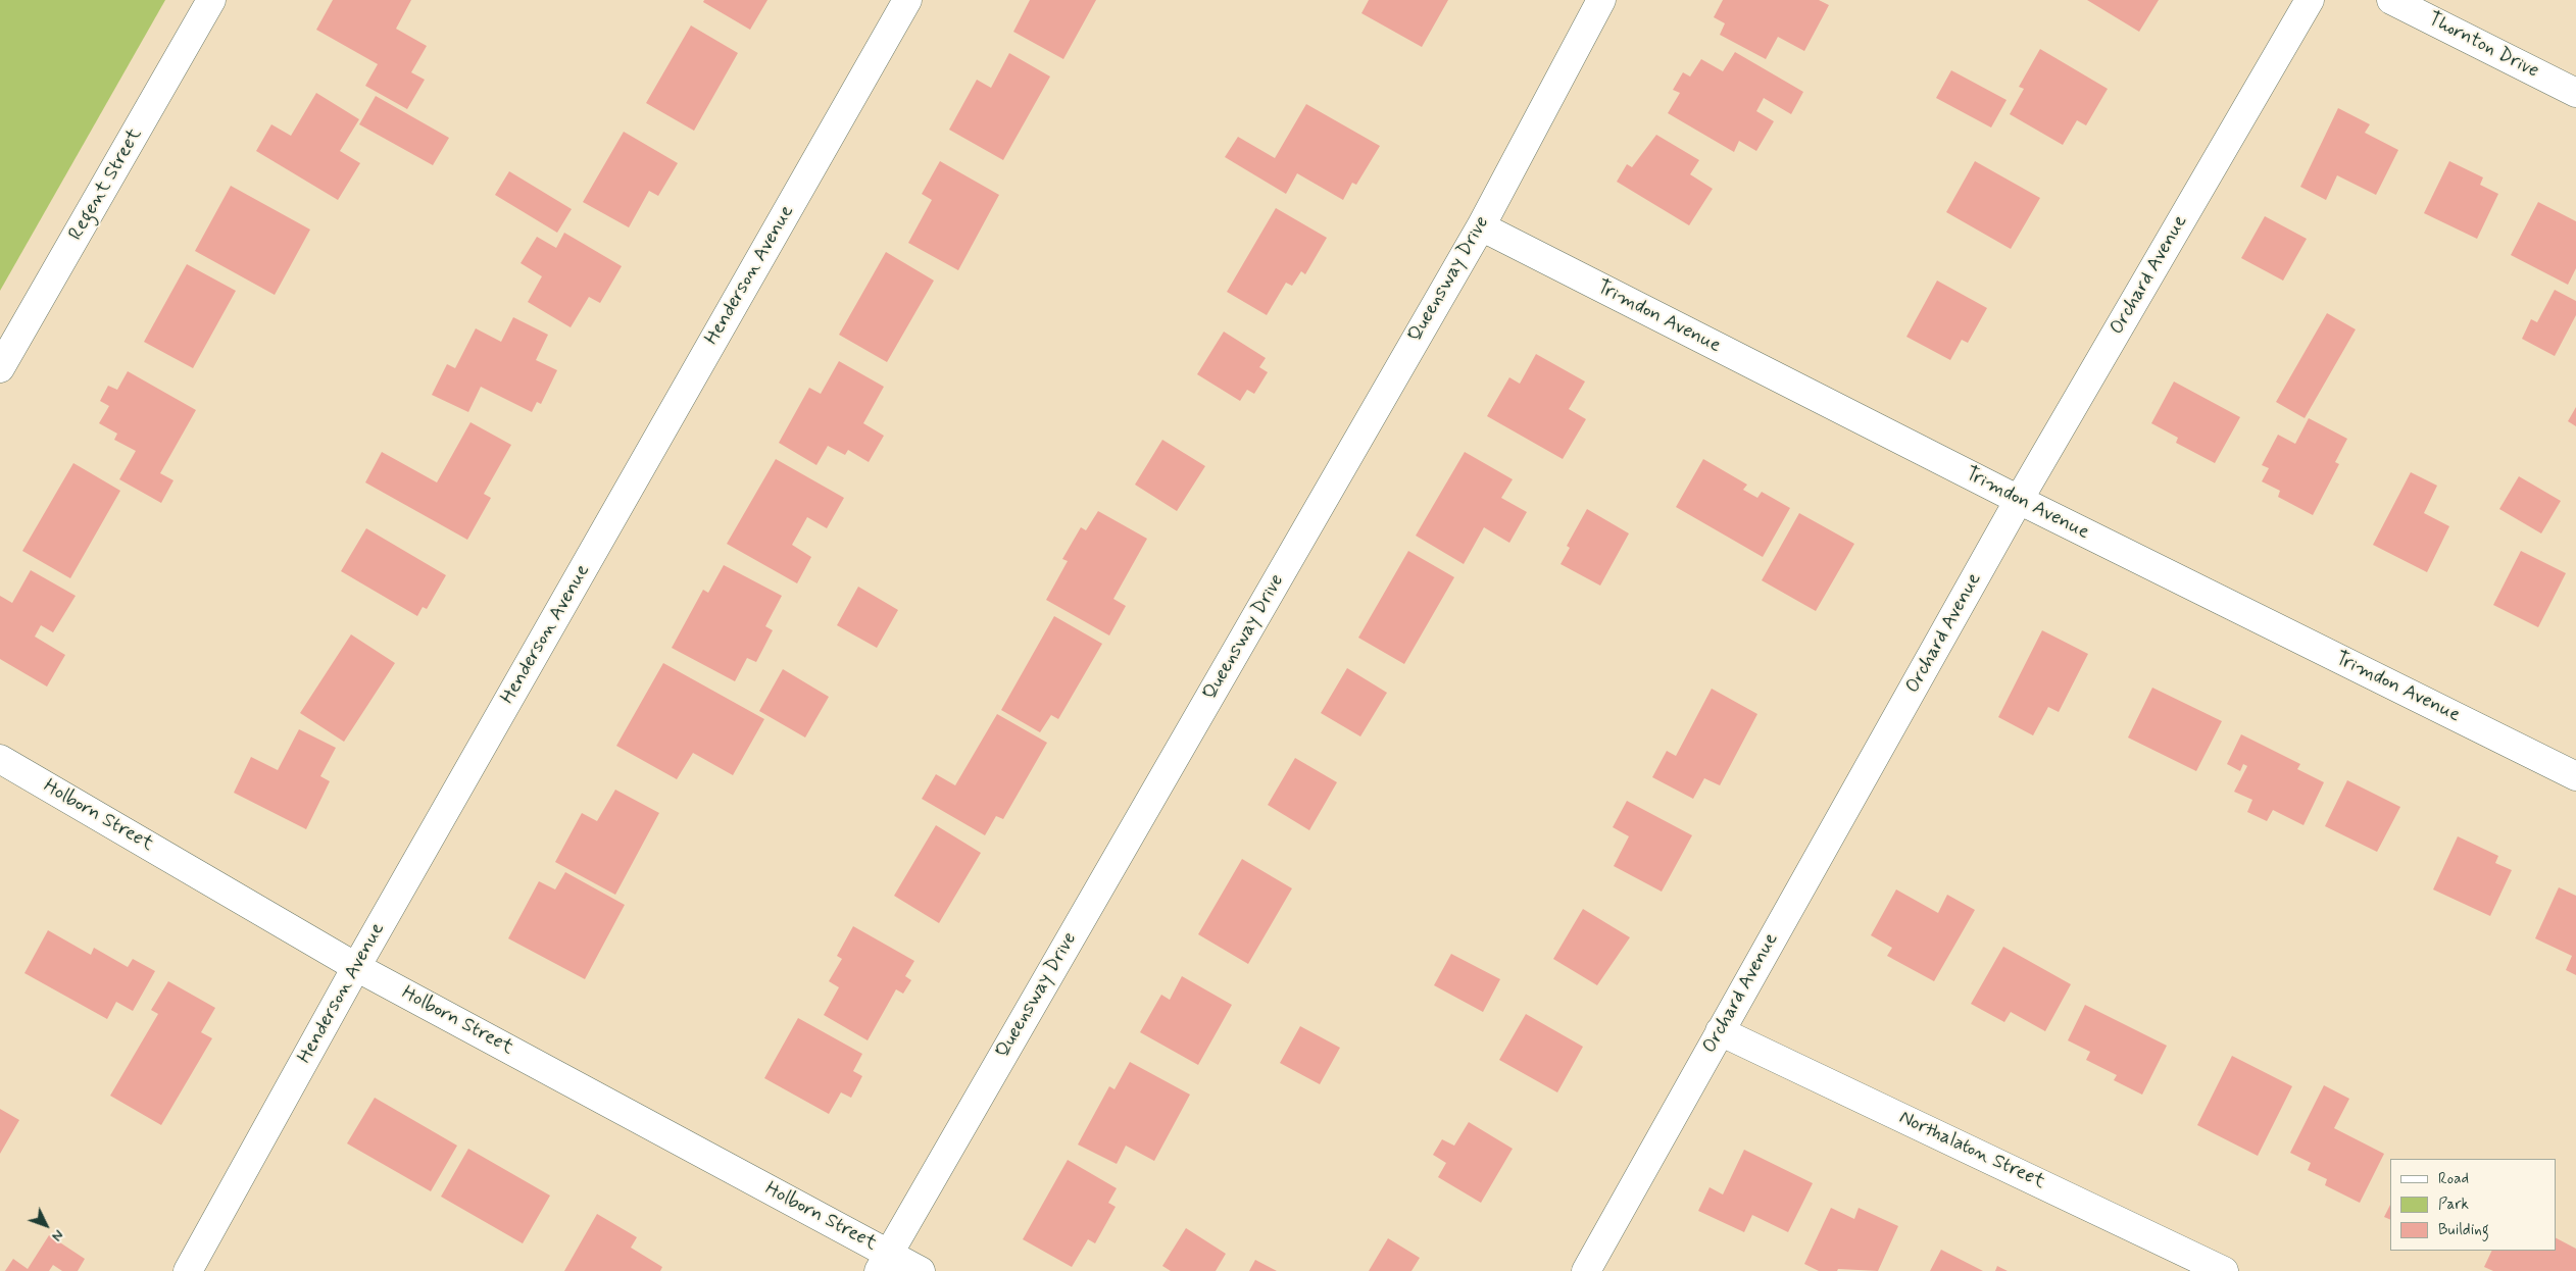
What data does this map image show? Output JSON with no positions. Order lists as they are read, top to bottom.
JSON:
{
  "streets": {
    "street": [
      "Thornton Drive",
      "Regent Street",
      "Henderson Avenue",
      "Orchard Avenue",
      "Queensway Drive",
      "Trimdon Avenue",
      "Holborn Street",
      "Northalaton Street"
    ]
  },
  "crossings": [
    ["Henderson Avenue", "Holborn Street"],
    ["Orchard Avenue", "Trimdon Avenue"],
    ["Orchard Avenue", "Northalaton Street"],
    ["Queensway Drive", "Trimdon Avenue"],
    ["Queensway Drive", "Holborn Street"]
  ],
  "legend": ["Road", "Park", "Building"],
  "north": "bottom right"
}
